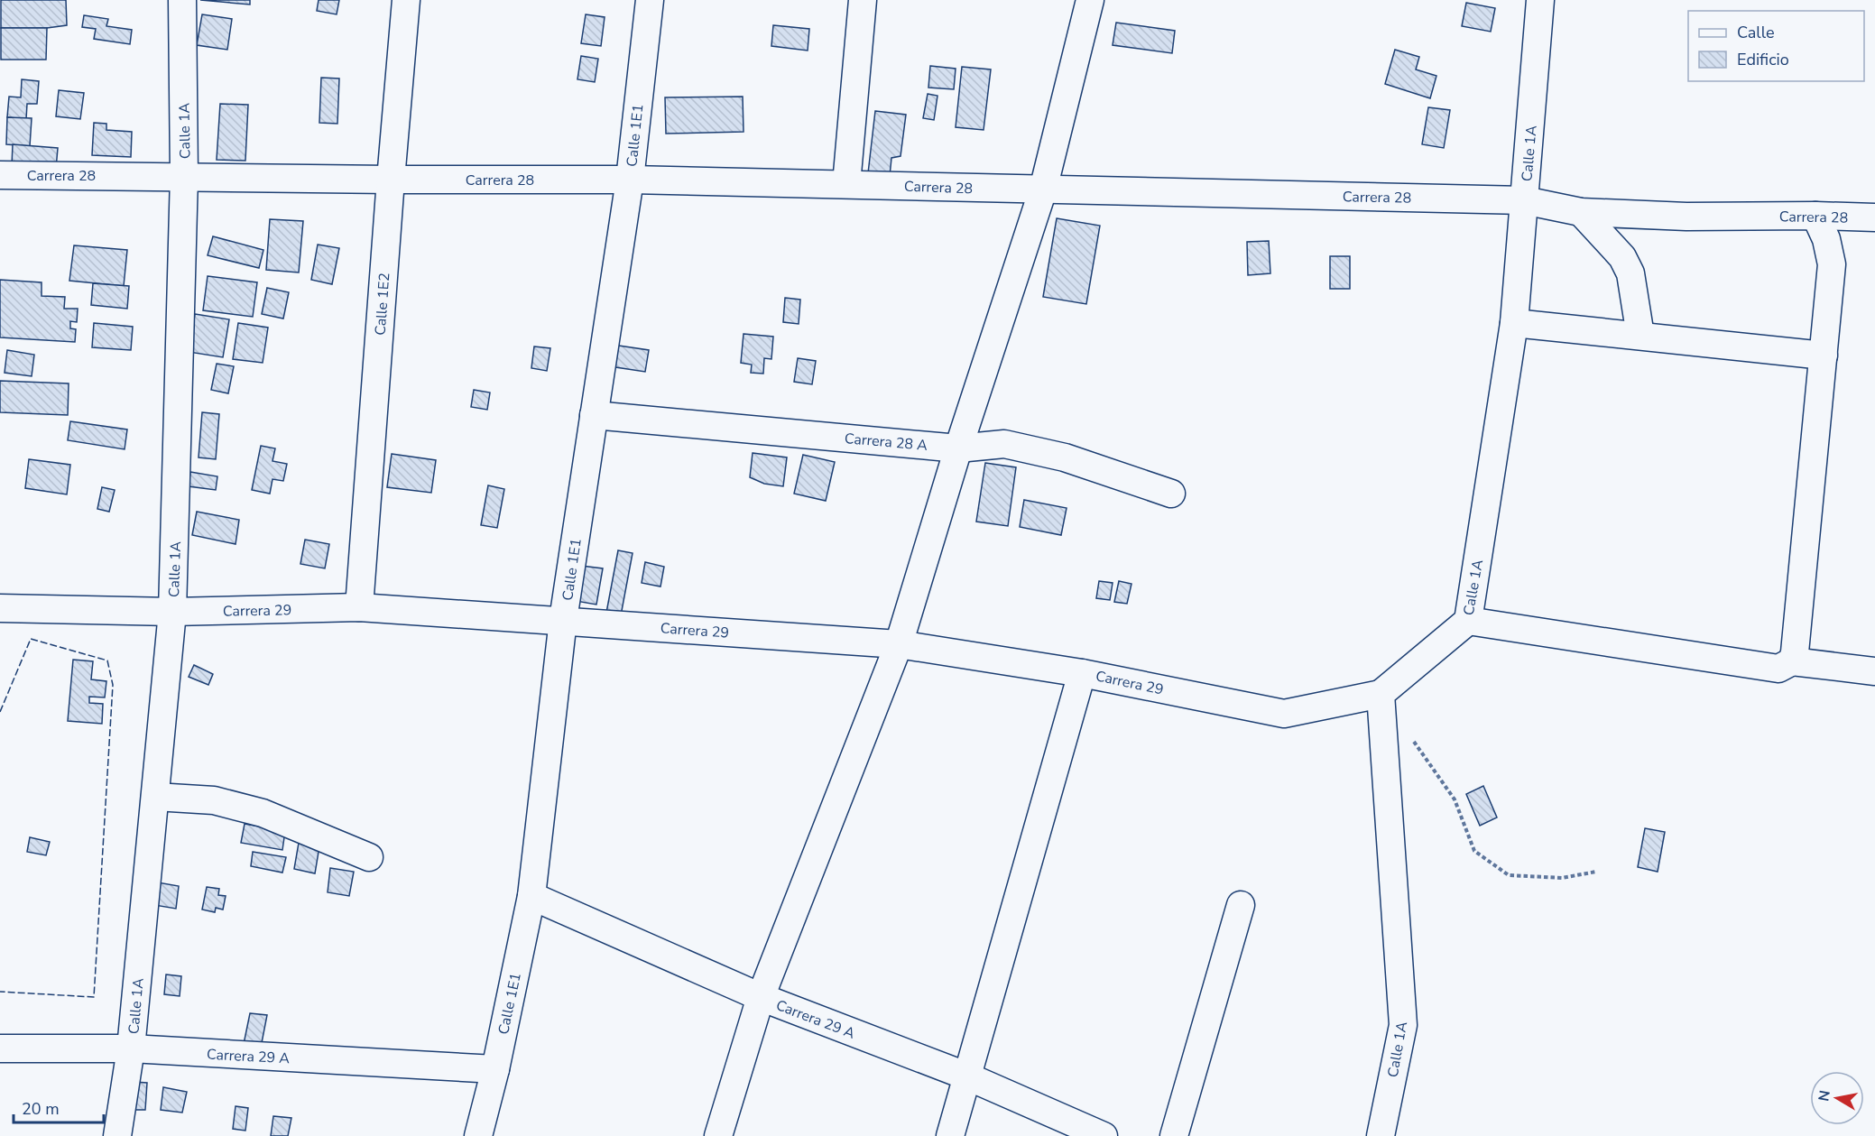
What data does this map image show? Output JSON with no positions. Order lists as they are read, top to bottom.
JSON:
{
  "streets": {
    "street": [
      "Calle 1A",
      "Calle 1E1",
      "Carrera 28",
      "Calle 1E2",
      "Carrera 28 A",
      "Carrera 29",
      "Carrera 29 A"
    ]
  },
  "crossings": [
    ["Calle 1A", "Carrera 28"],
    ["Calle 1A", "Carrera 29"],
    ["Calle 1A", "Carrera 29 A"],
    ["Calle 1E1", "Carrera 28"],
    ["Calle 1E1", "Carrera 28 A"],
    ["Calle 1E1", "Carrera 29"],
    ["Calle 1E1", "Carrera 29 A"],
    ["Carrera 28", "Calle 1E2"],
    ["Calle 1E2", "Carrera 29"]
  ],
  "legend": ["Calle", "Edificio"],
  "scale_bar": "20 m",
  "north": "left"
}
